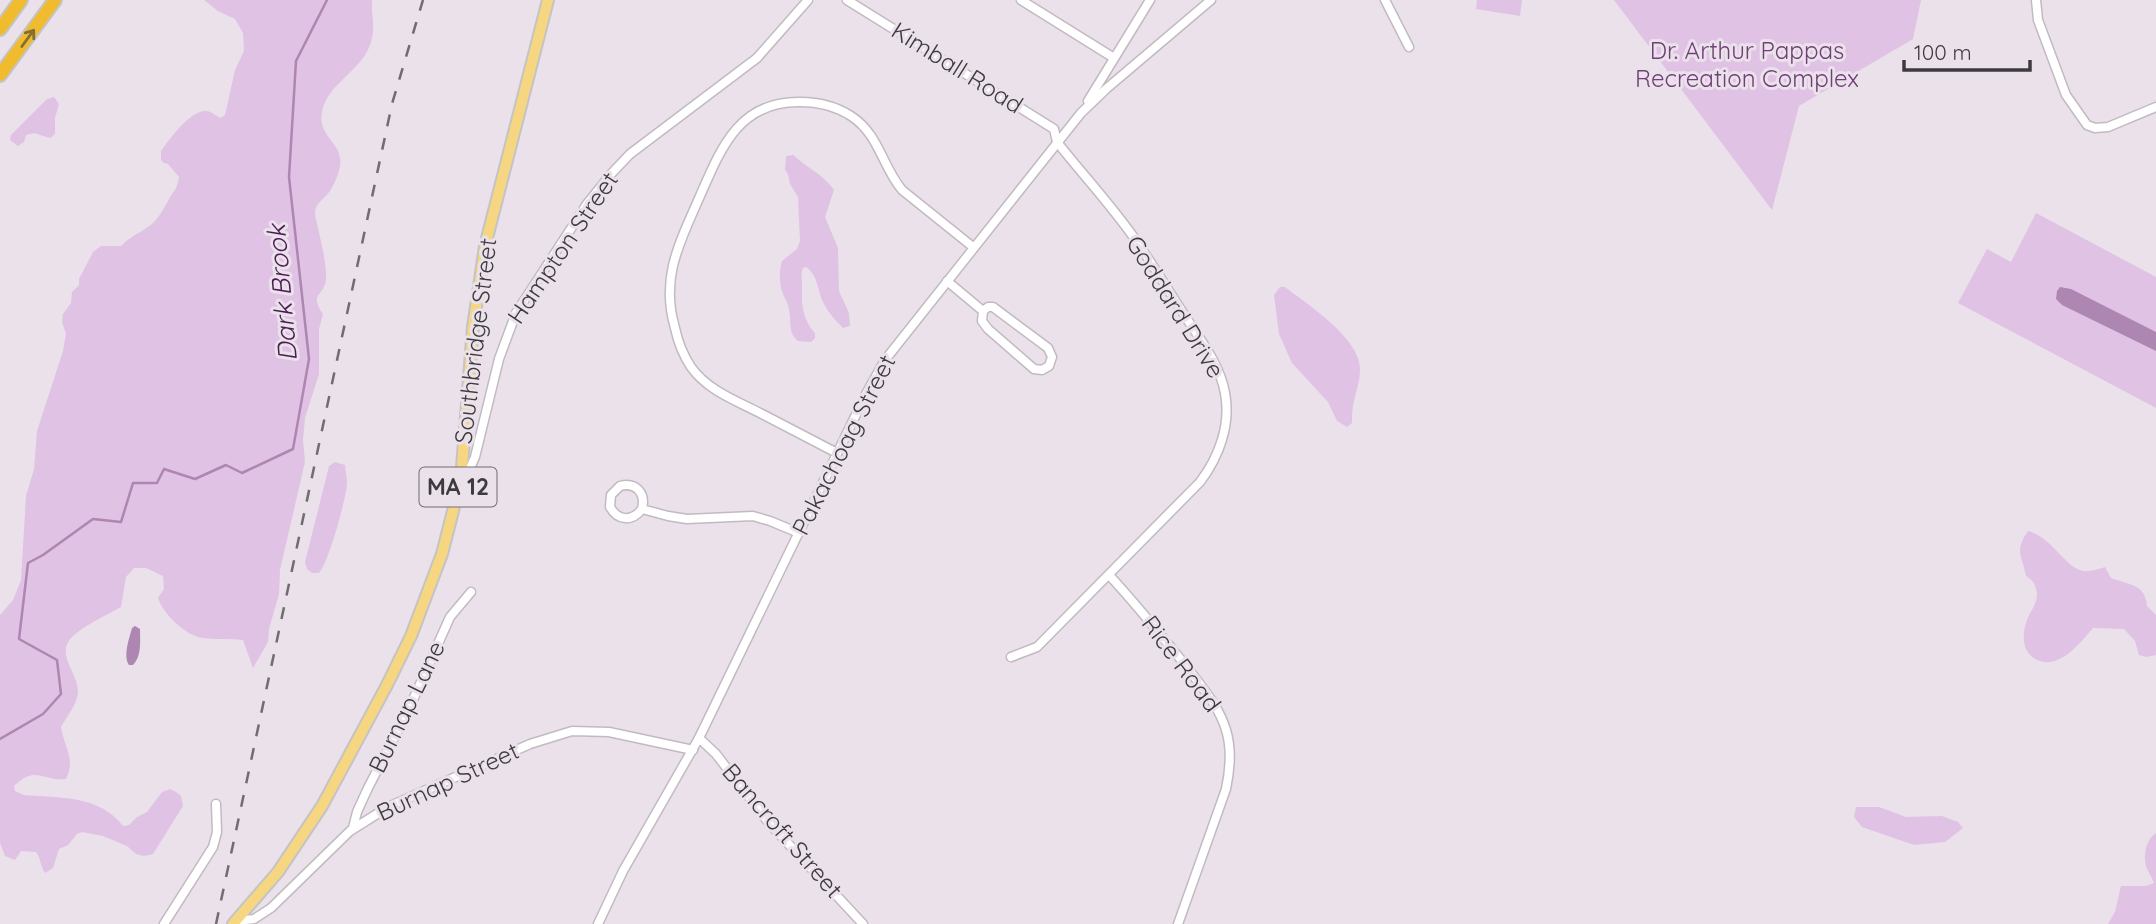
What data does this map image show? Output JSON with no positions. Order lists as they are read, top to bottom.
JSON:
{
  "streets": {
    "main road": ["Southbridge Street", "MA 12"],
    "street": [
      "Kimball Road",
      "Hampton Street",
      "Goddard Drive",
      "Pakachoag Street",
      "Rice Road",
      "Burnap Lane",
      "Burnap Street",
      "Bancroft Street"
    ]
  },
  "crossings": [
    ["Kimball Road", "Goddard Drive"],
    ["Kimball Road", "Pakachoag Street"],
    ["Hampton Street", "Southbridge Street"],
    ["Goddard Drive", "Pakachoag Street"],
    ["Goddard Drive", "Rice Road"],
    ["Southbridge Street", "Burnap Street"],
    ["Pakachoag Street", "Burnap Street"],
    ["Pakachoag Street", "Bancroft Street"],
    ["Burnap Lane", "Burnap Street"]
  ],
  "water": ["Dark Brook"],
  "parks": ["Dr. Arthur Pappas Recreation Complex"],
  "scale_bar": "100 m"
}
